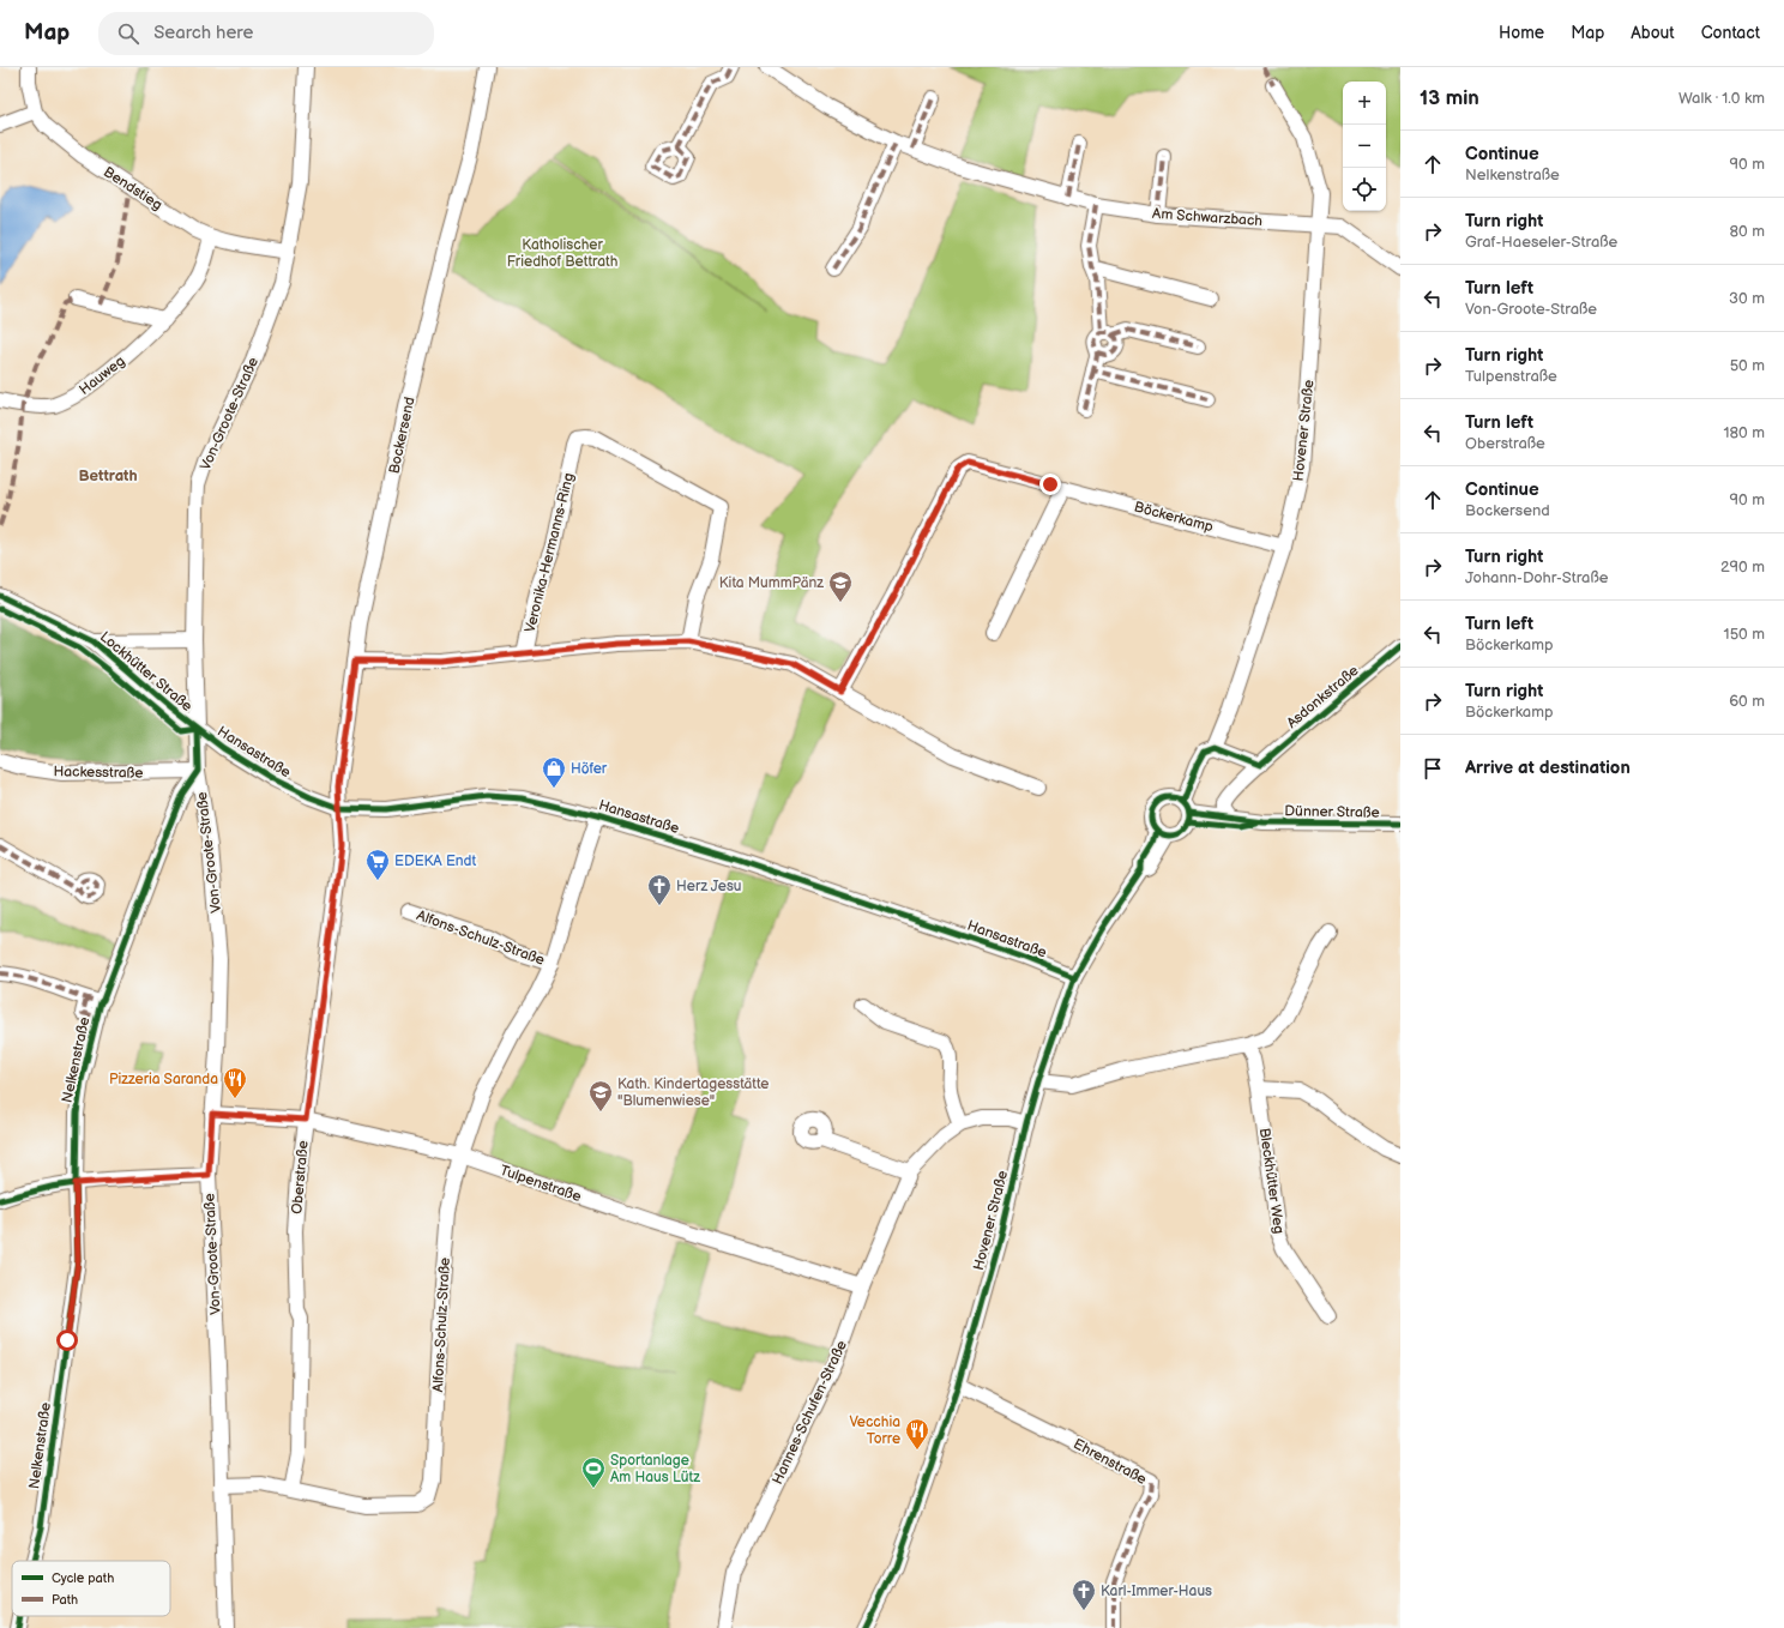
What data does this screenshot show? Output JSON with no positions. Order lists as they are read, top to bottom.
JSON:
{
  "streets": {
    "street": [
      "Bendstieg",
      "Am Schwarzbach",
      "Hauweg",
      "Von-Groote-Straße",
      "Hovener Straße",
      "Bockersend",
      "Böckerkamp",
      "Veronika-Hermanns-Ring",
      "Lockhütter Straße",
      "Asdonkstraße",
      "Hansastraße",
      "Hackesstraße",
      "Dünner Straße",
      "Alfons-Schulz-Straße",
      "Nelkenstraße",
      "Oberstraße",
      "Bleckhütter Weg",
      "Tulpenstraße",
      "Hannes-Schufen-Straße",
      "Ehrenstraße"
    ]
  },
  "crossings": [
    ["Bendstieg", "Hauweg"],
    ["Bendstieg", "Von-Groote-Straße"],
    ["Am Schwarzbach", "Hovener Straße"],
    ["Von-Groote-Straße", "Lockhütter Straße"],
    ["Von-Groote-Straße", "Hansastraße"],
    ["Von-Groote-Straße", "Hackesstraße"],
    ["Von-Groote-Straße", "Alfons-Schulz-Straße"],
    ["Von-Groote-Straße", "Nelkenstraße"],
    ["Von-Groote-Straße", "Tulpenstraße"],
    ["Hovener Straße", "Böckerkamp"],
    ["Hovener Straße", "Hansastraße"],
    ["Hovener Straße", "Dünner Straße"],
    ["Hovener Straße", "Hannes-Schufen-Straße"],
    ["Hovener Straße", "Ehrenstraße"],
    ["Bockersend", "Hansastraße"],
    ["Bockersend", "Oberstraße"],
    ["Lockhütter Straße", "Hansastraße"],
    ["Asdonkstraße", "Dünner Straße"],
    ["Hansastraße", "Alfons-Schulz-Straße"],
    ["Hansastraße", "Oberstraße"],
    ["Hackesstraße", "Nelkenstraße"],
    ["Alfons-Schulz-Straße", "Oberstraße"],
    ["Alfons-Schulz-Straße", "Tulpenstraße"],
    ["Oberstraße", "Tulpenstraße"],
    ["Tulpenstraße", "Hannes-Schufen-Straße"]
  ],
  "districts": ["Bettrath"],
  "parks": ["Katholischer Friedhof Bettrath"],
  "places": {
    "school or university": ["Kita MummPänz", "Kath. Kindertagesstätte \"Blumenwiese\""],
    "shop": ["Höfer"],
    "supermarket": ["EDEKA Endt"],
    "church": ["Herz Jesu", "Karl-Immer-Haus"],
    "restaurant": ["Pizzeria Saranda", "Vecchia Torre"],
    "sports": ["Sportanlage Am Haus Lütz"]
  },
  "legend": ["Cycle path", "Path"],
  "page": {
    "header": "Map",
    "search": "Search here",
    "nav": [
      "Home",
      "Map",
      "About",
      "Contact"
    ],
    "heading": ["13 min", "Walk · 1.0 km"],
    "map_buttons": ["+", "−"],
    "list": [
      ["Continue", "Nelkenstraße", "90 m"],
      ["Turn right", "Graf-Haeseler-Straße", "80 m"],
      ["Turn left", "Von-Groote-Straße", "30 m"],
      ["Turn right", "Tulpenstraße", "50 m"],
      ["Turn left", "Oberstraße", "180 m"],
      ["Continue", "Bockersend", "90 m"],
      ["Turn right", "Johann-Dohr-Straße", "290 m"],
      ["Turn left", "Böckerkamp", "150 m"],
      ["Turn right", "Böckerkamp", "60 m"],
      "Arrive at destination"
    ]
  }
}
